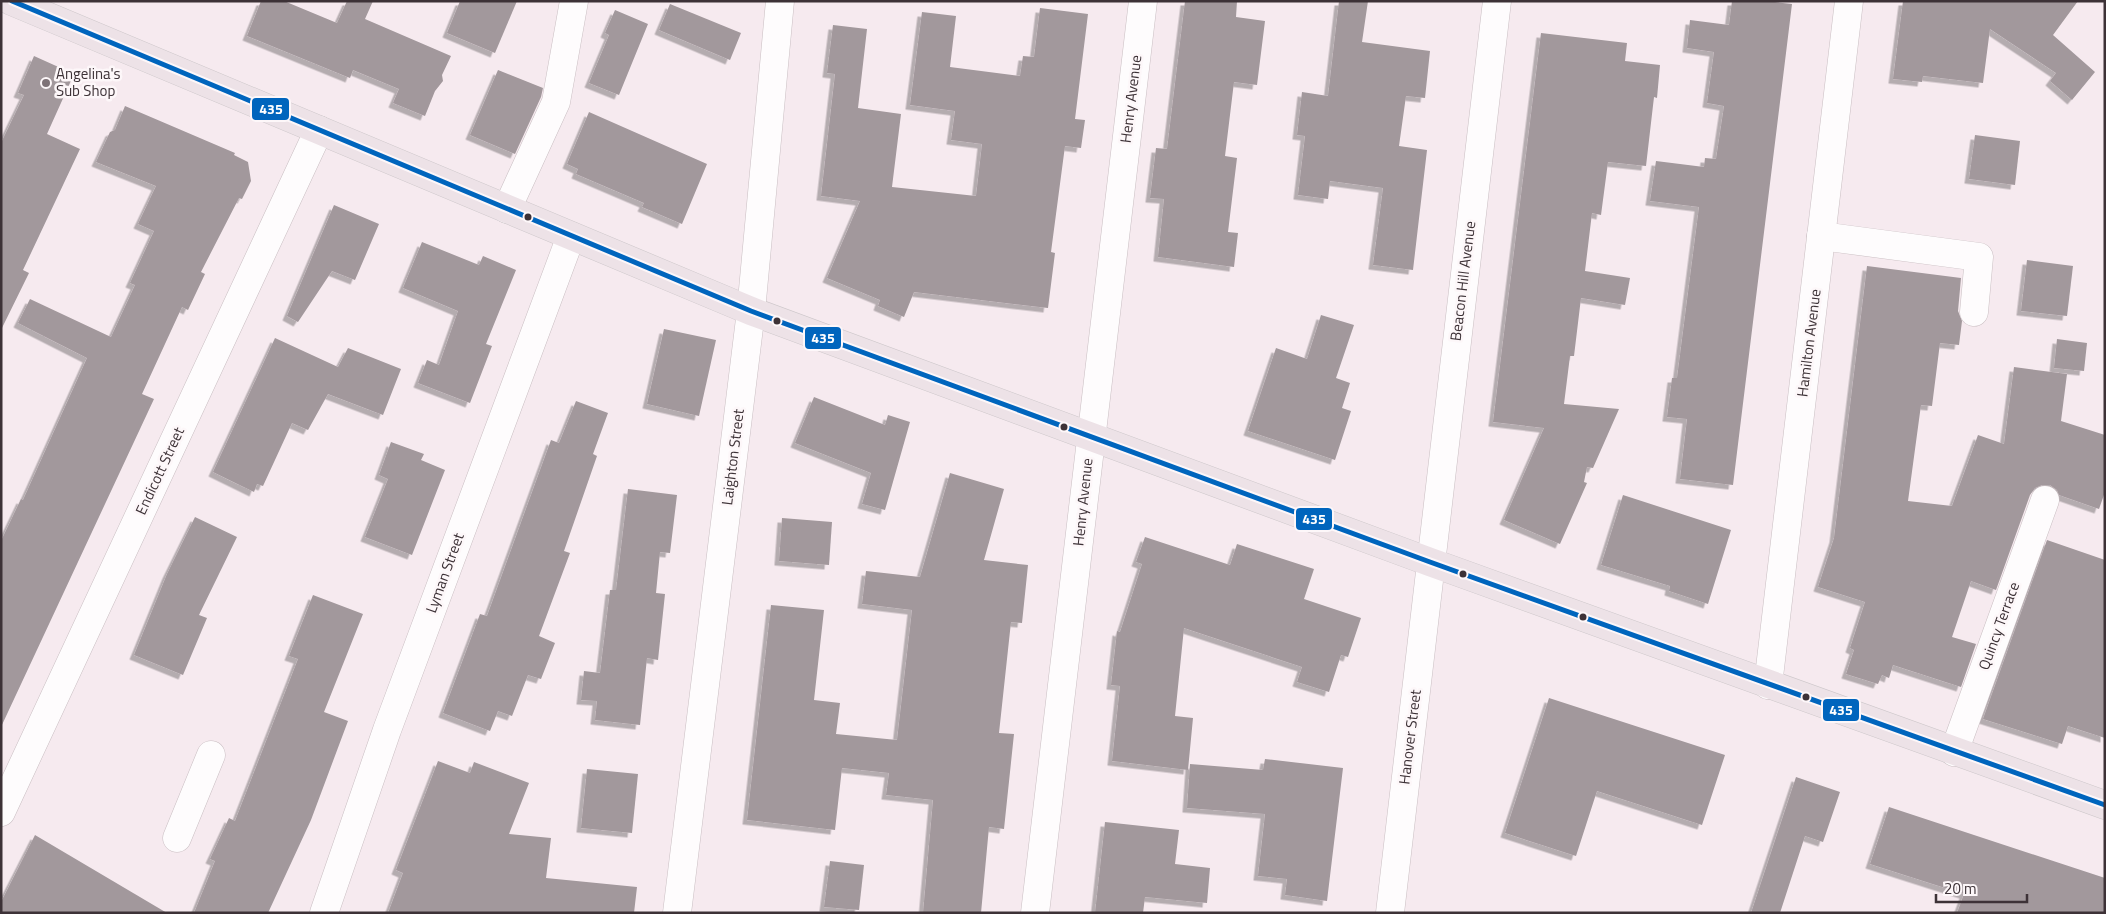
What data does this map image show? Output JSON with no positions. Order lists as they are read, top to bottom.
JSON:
{
  "streets": {
    "street": [
      "Henry Avenue",
      "Beacon Hill Avenue",
      "Hamilton Avenue",
      "Laighton Street",
      "Endicott Street",
      "Lyman Street",
      "Quincy Terrace",
      "Hanover Street"
    ]
  },
  "crossings": [
    ["Beacon Hill Avenue", "Hanover Street"]
  ],
  "places": ["Angelina's Sub Shop"],
  "lines": ["transit line 435"],
  "scale_bar": "20 m"
}
